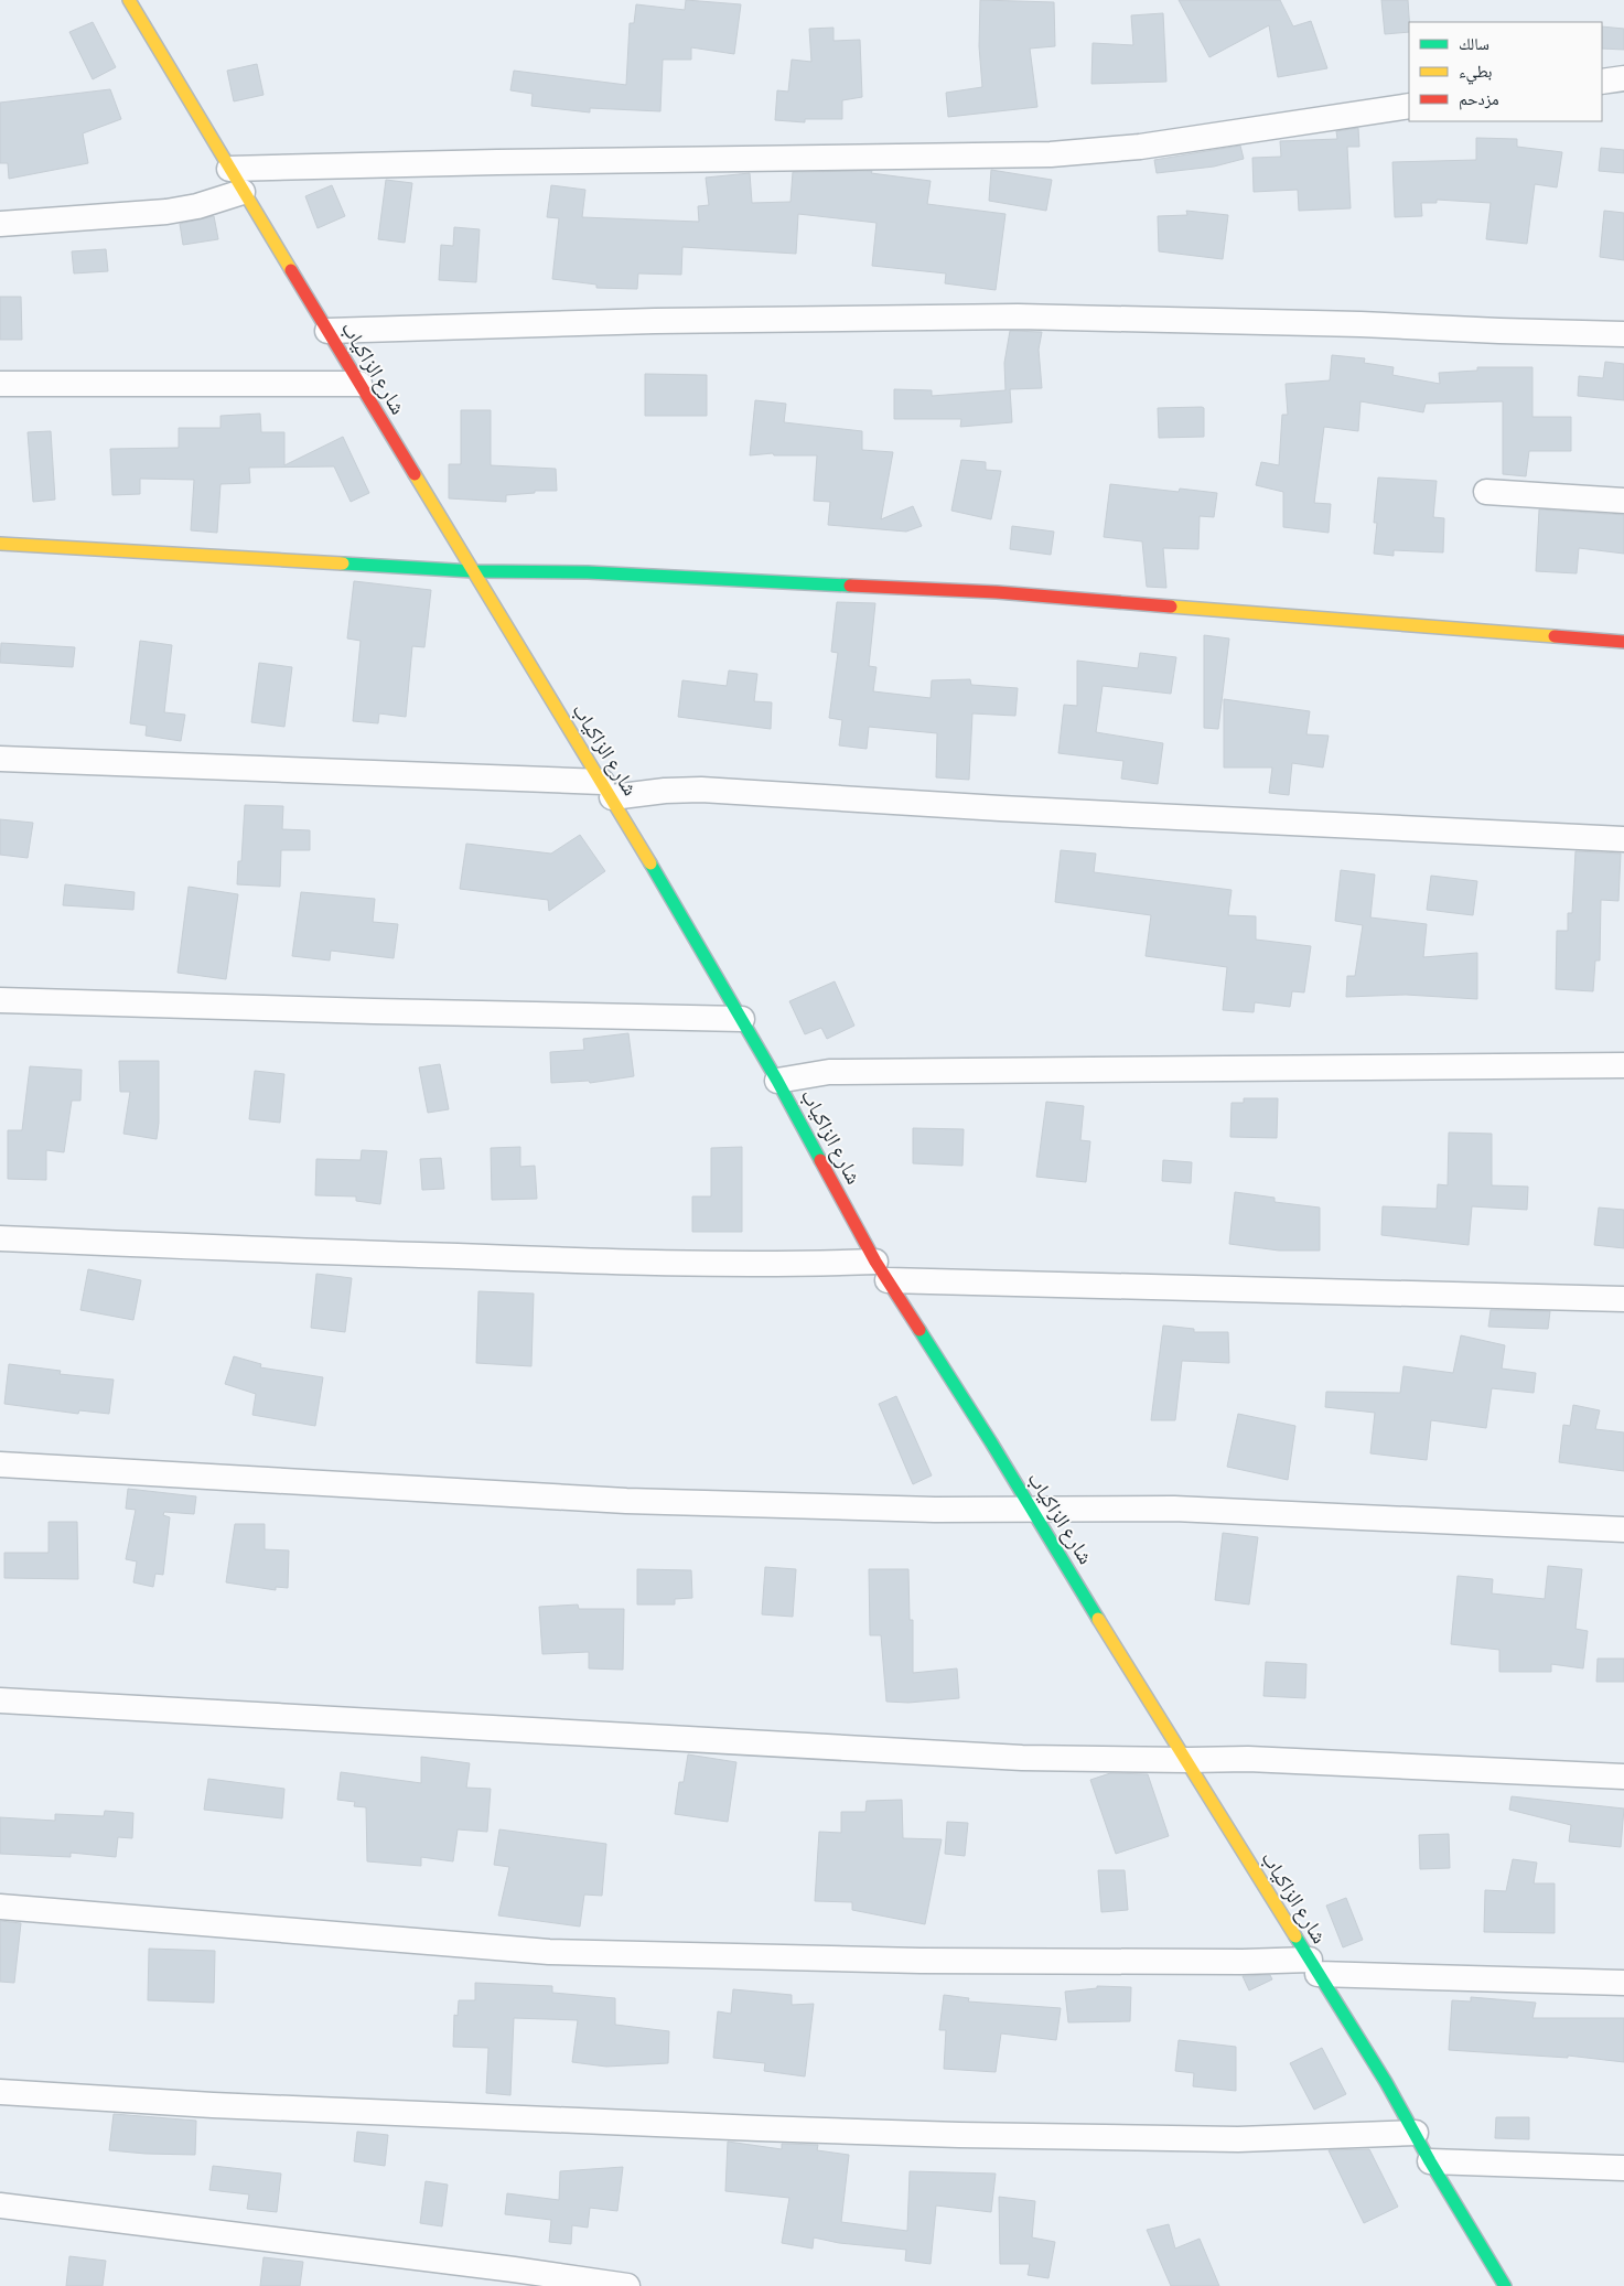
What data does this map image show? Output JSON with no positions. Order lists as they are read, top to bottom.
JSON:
{
  "streets": {
    "street": ["شارع الزاكياب"]
  },
  "legend": ["سالك", "بطيء", "مزدحم"]
}
